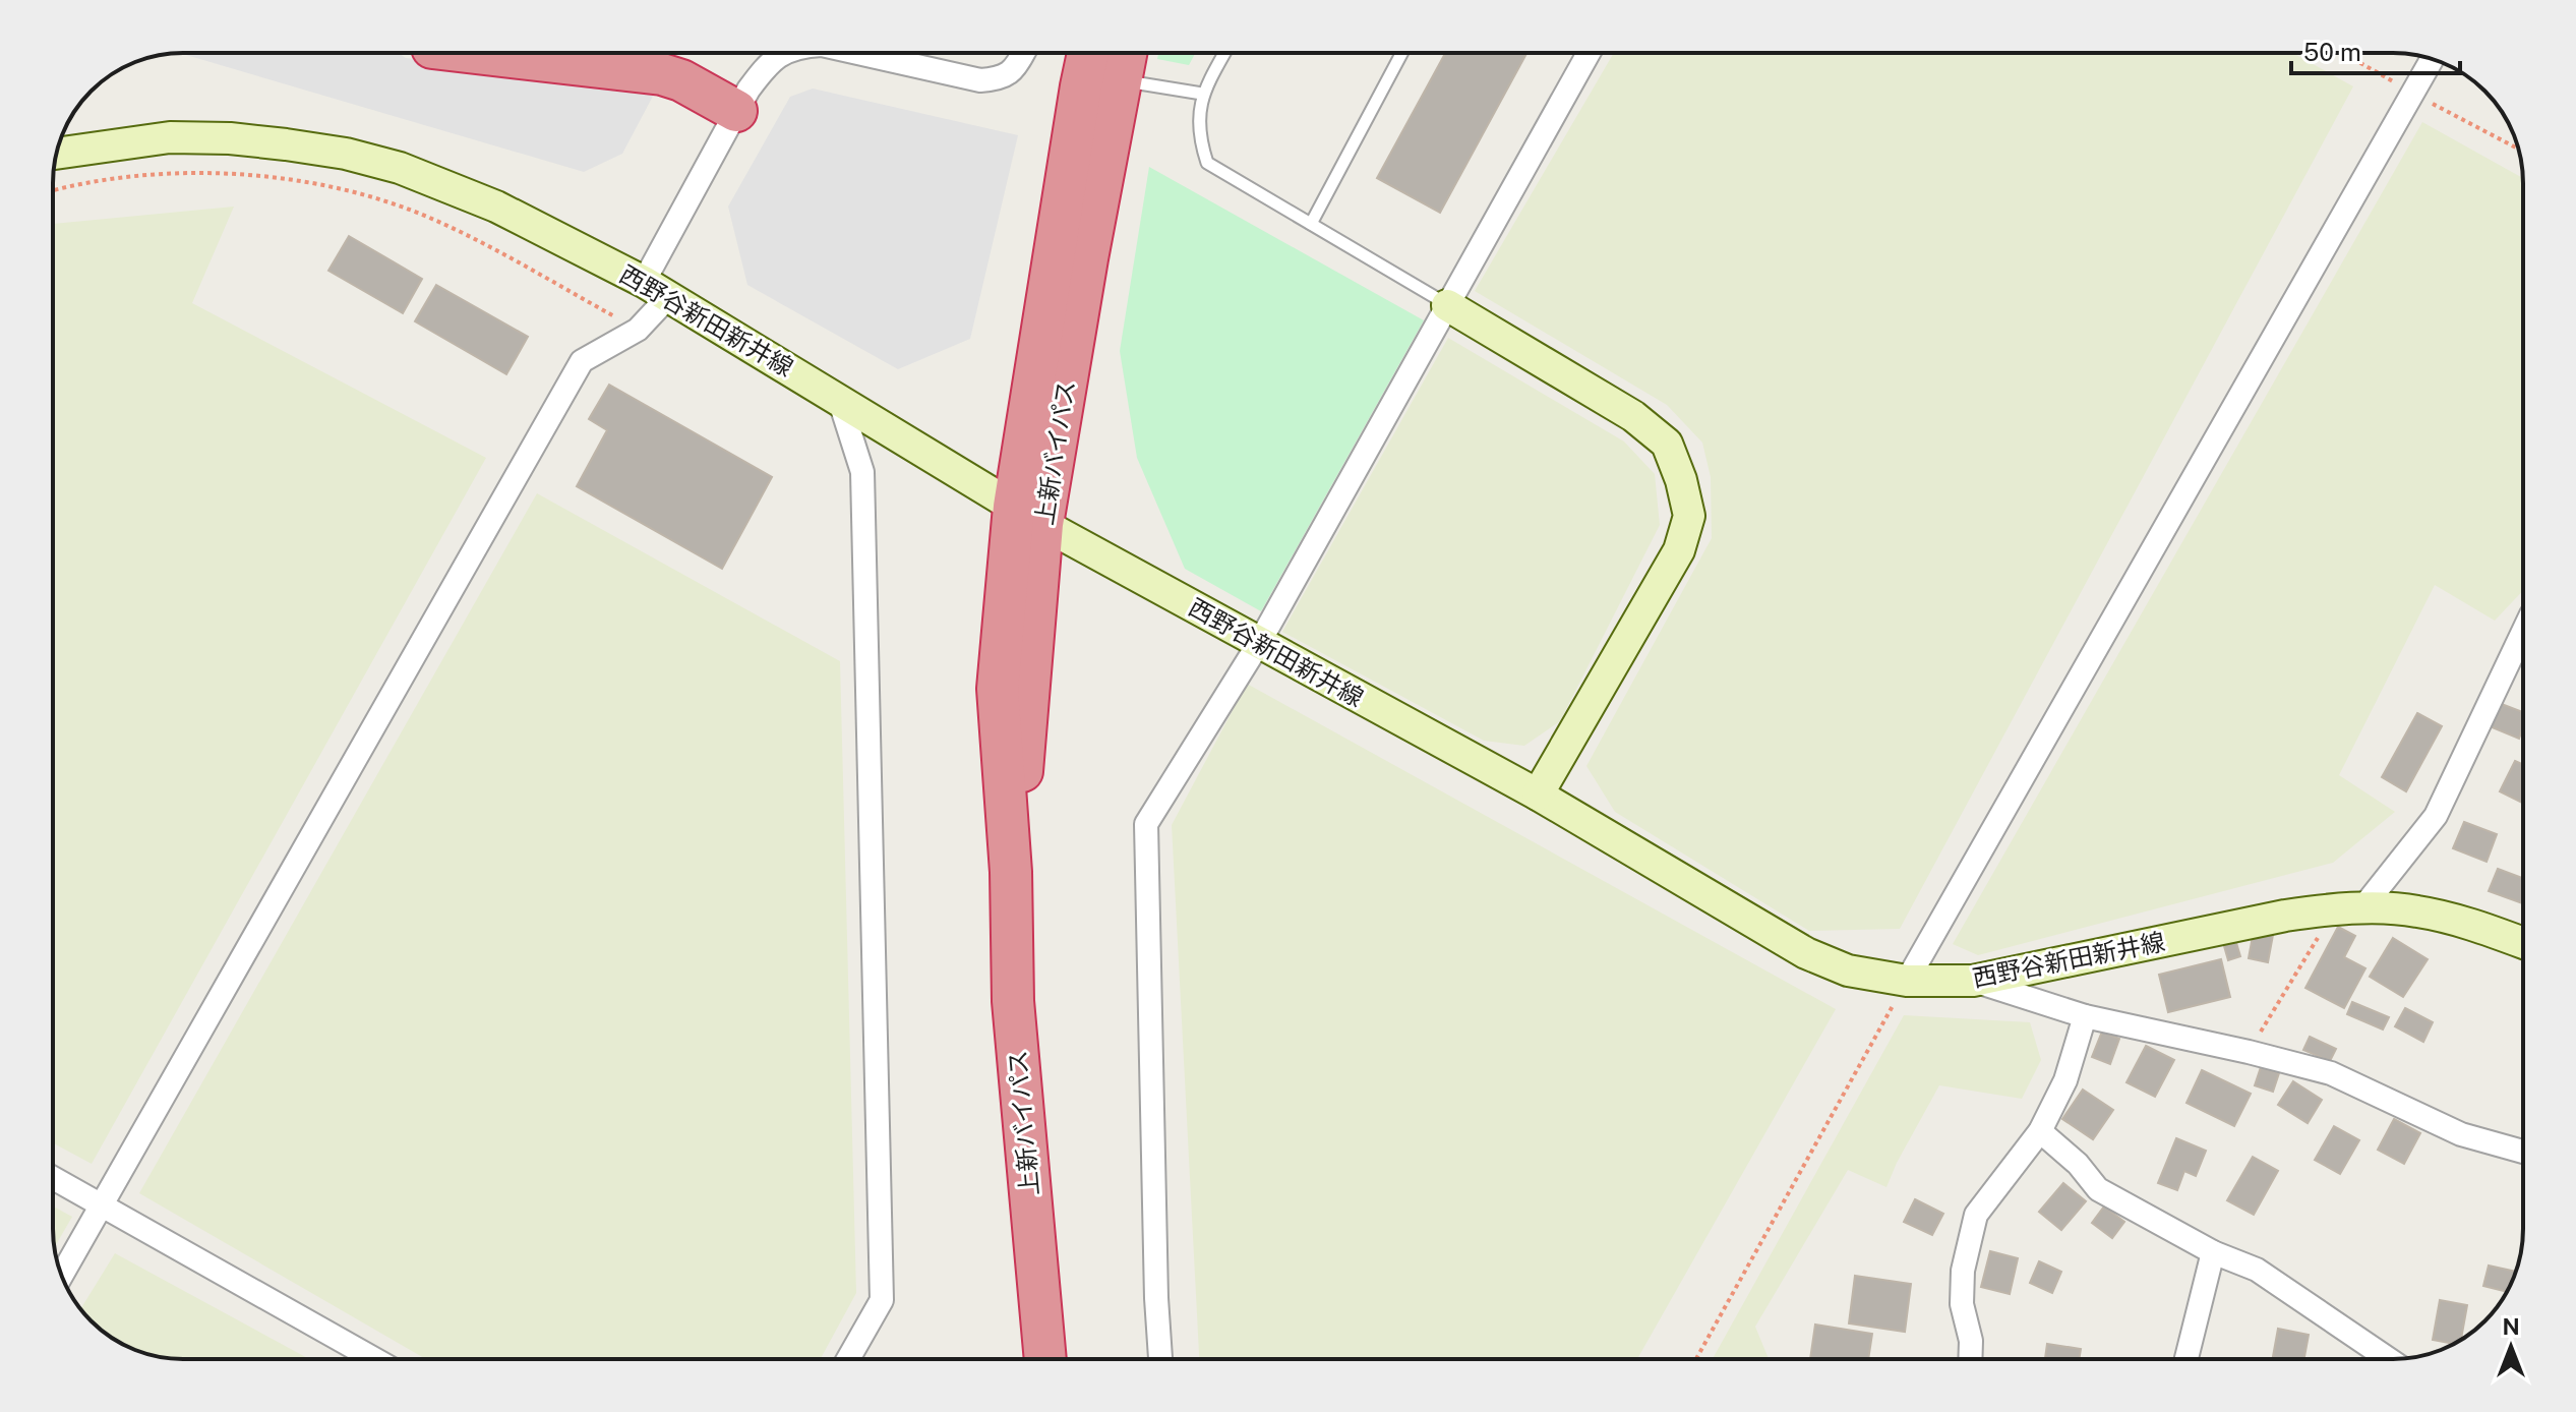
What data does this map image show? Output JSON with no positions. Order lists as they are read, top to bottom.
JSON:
{
  "streets": {
    "highway": ["上新バイパス"],
    "main road": ["西野谷新田新井線"]
  },
  "crossings": [
    ["西野谷新田新井線", "上新バイパス"]
  ],
  "scale_bar": "50 m",
  "north": "top"
}
